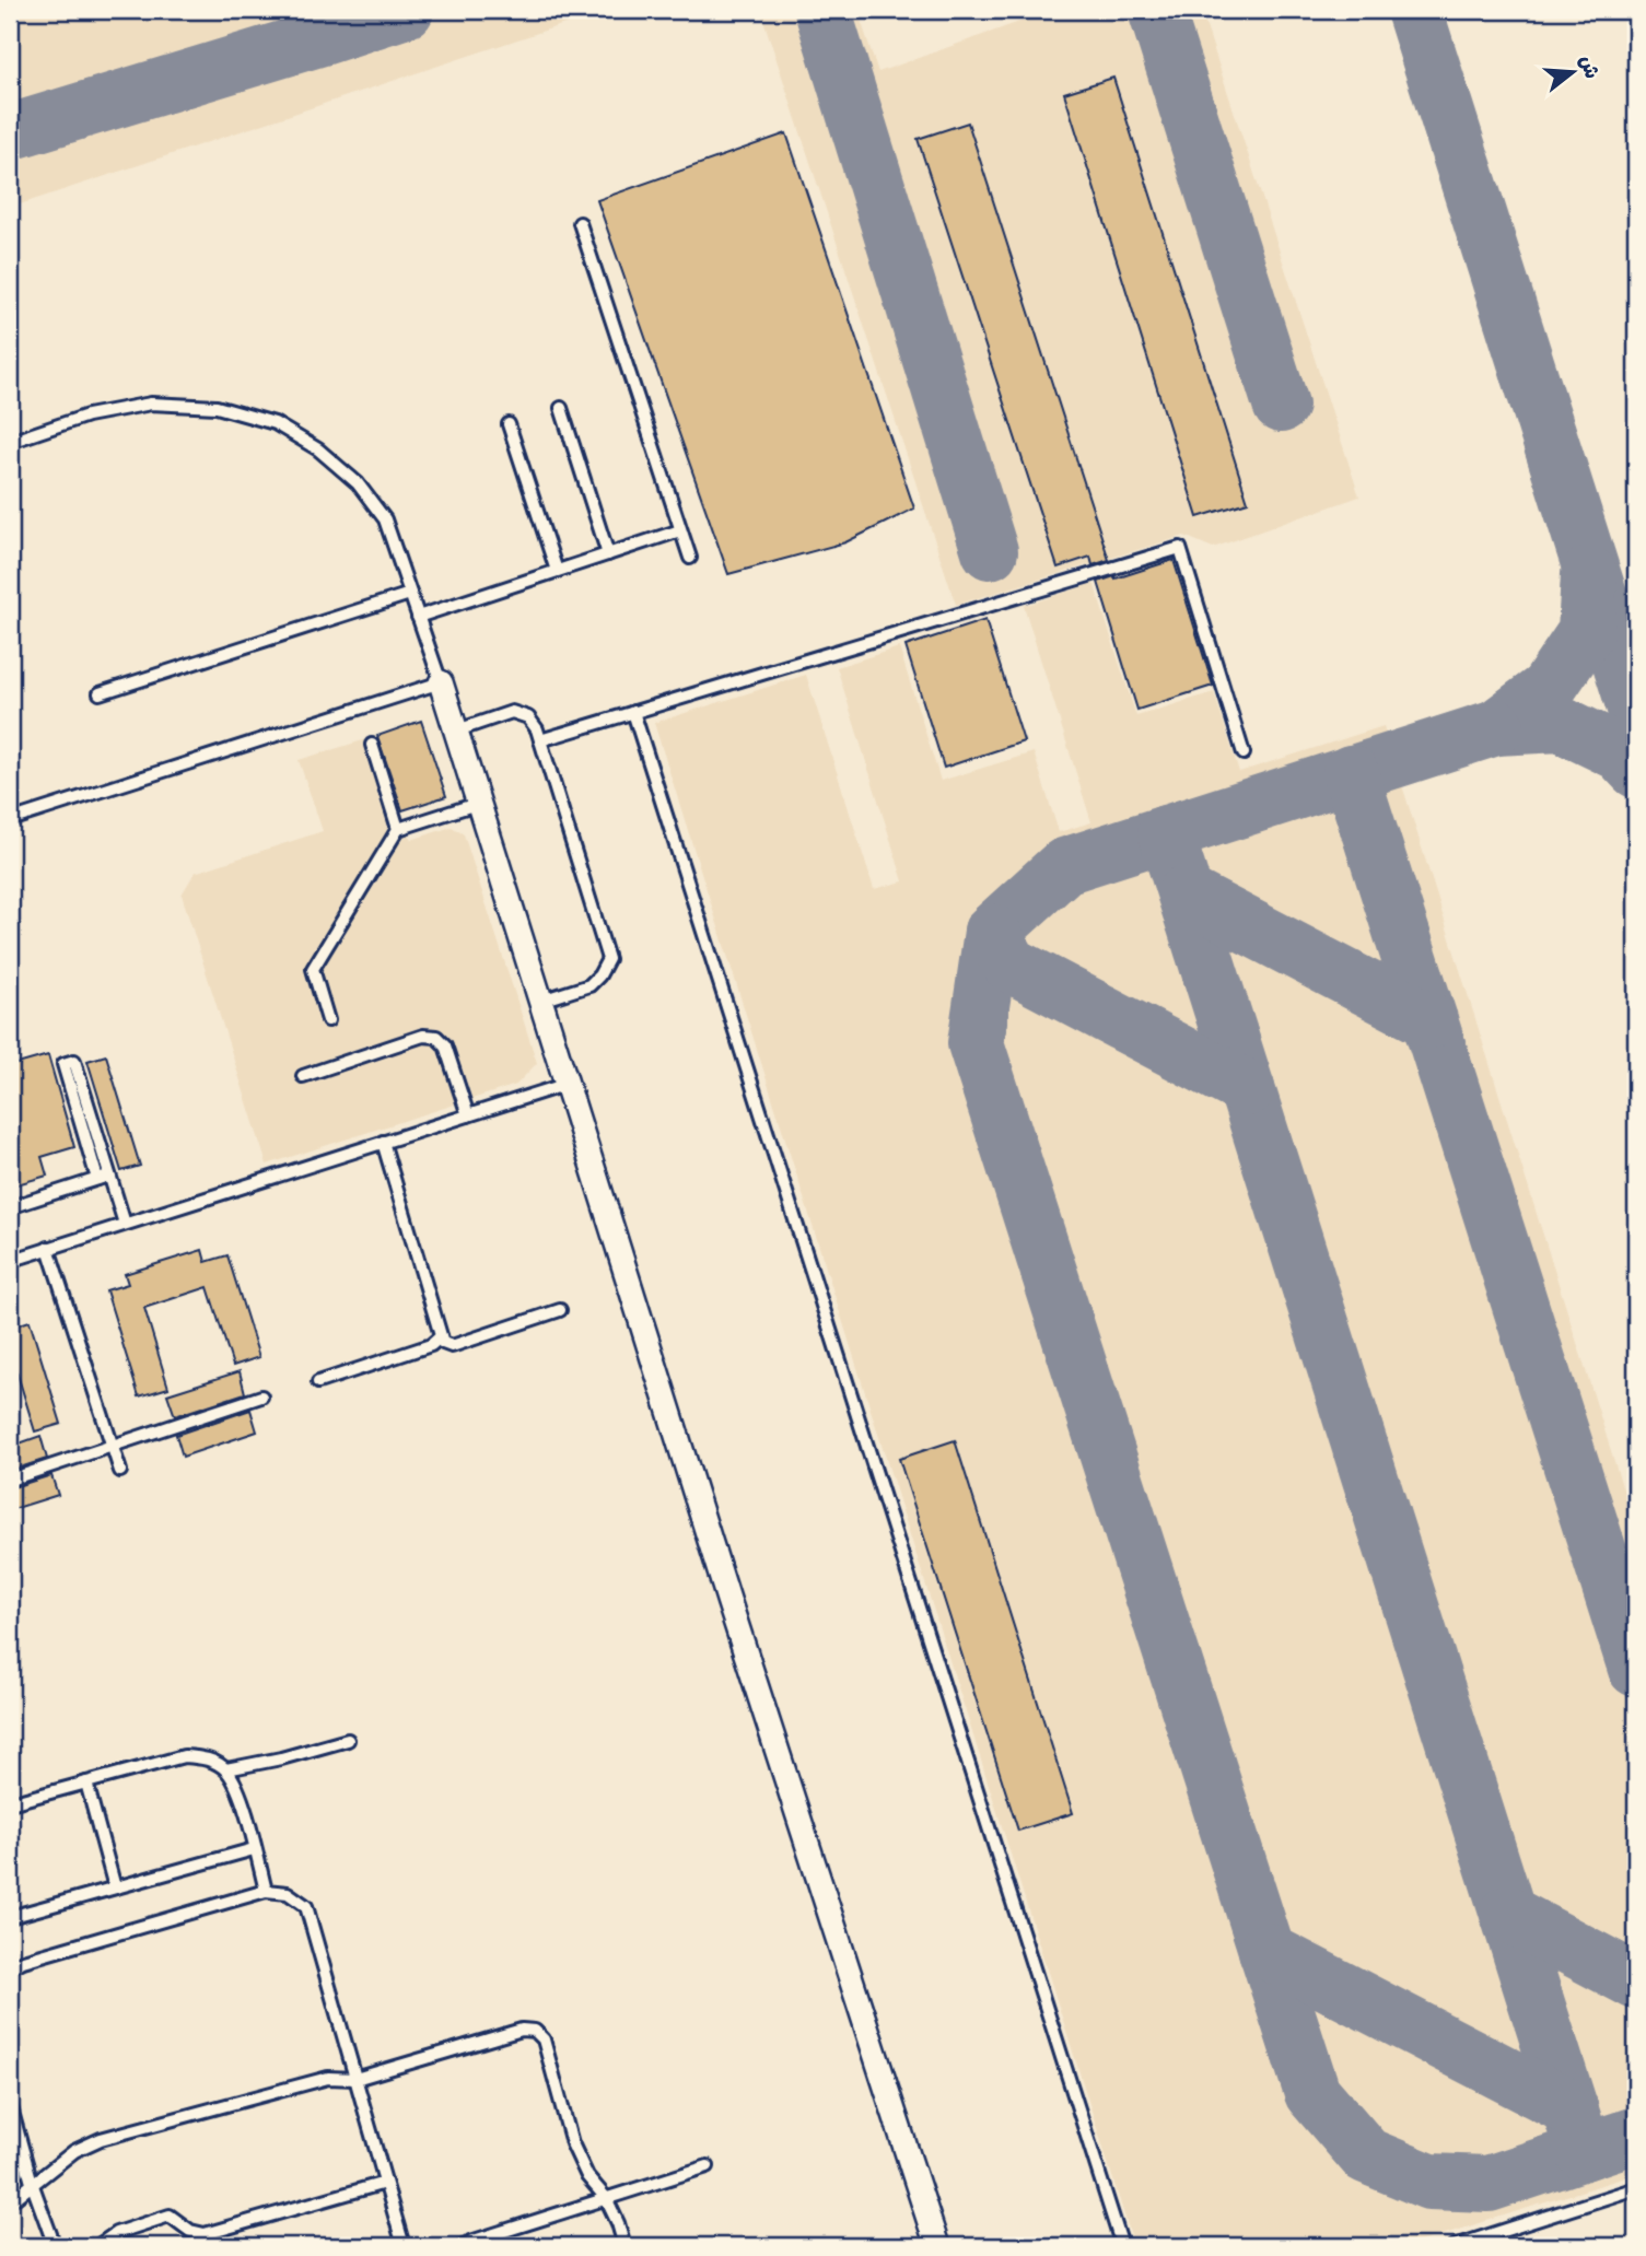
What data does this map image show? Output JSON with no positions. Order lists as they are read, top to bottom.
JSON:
{
  "north": "right"
}
